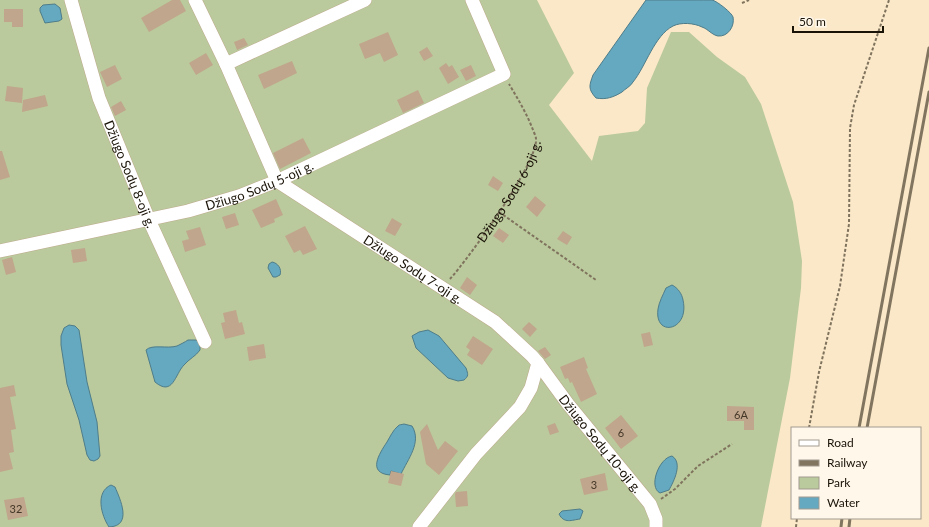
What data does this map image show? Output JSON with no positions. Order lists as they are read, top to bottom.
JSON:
{
  "streets": {
    "street": [
      "Džiugo Sodų 8-oji g.",
      "Džiugo Sodų 5-oji g.",
      "Džiugo Sodų 7-oji g.",
      "Džiugo Sodų 10-oji g."
    ],
    "path": ["Džiugo Sodų 6-oji g."]
  },
  "crossings": [
    ["Džiugo Sodų 8-oji g.", "Džiugo Sodų 5-oji g."],
    ["Džiugo Sodų 5-oji g.", "Džiugo Sodų 6-oji g."],
    ["Džiugo Sodų 5-oji g.", "Džiugo Sodų 7-oji g."],
    ["Džiugo Sodų 6-oji g.", "Džiugo Sodų 7-oji g."],
    ["Džiugo Sodų 7-oji g.", "Džiugo Sodų 10-oji g."]
  ],
  "house_numbers": [
    "6A",
    "6",
    "3",
    "32"
  ],
  "legend": [
    "Road",
    "Railway",
    "Park",
    "Water"
  ],
  "scale_bar": "50 m"
}
